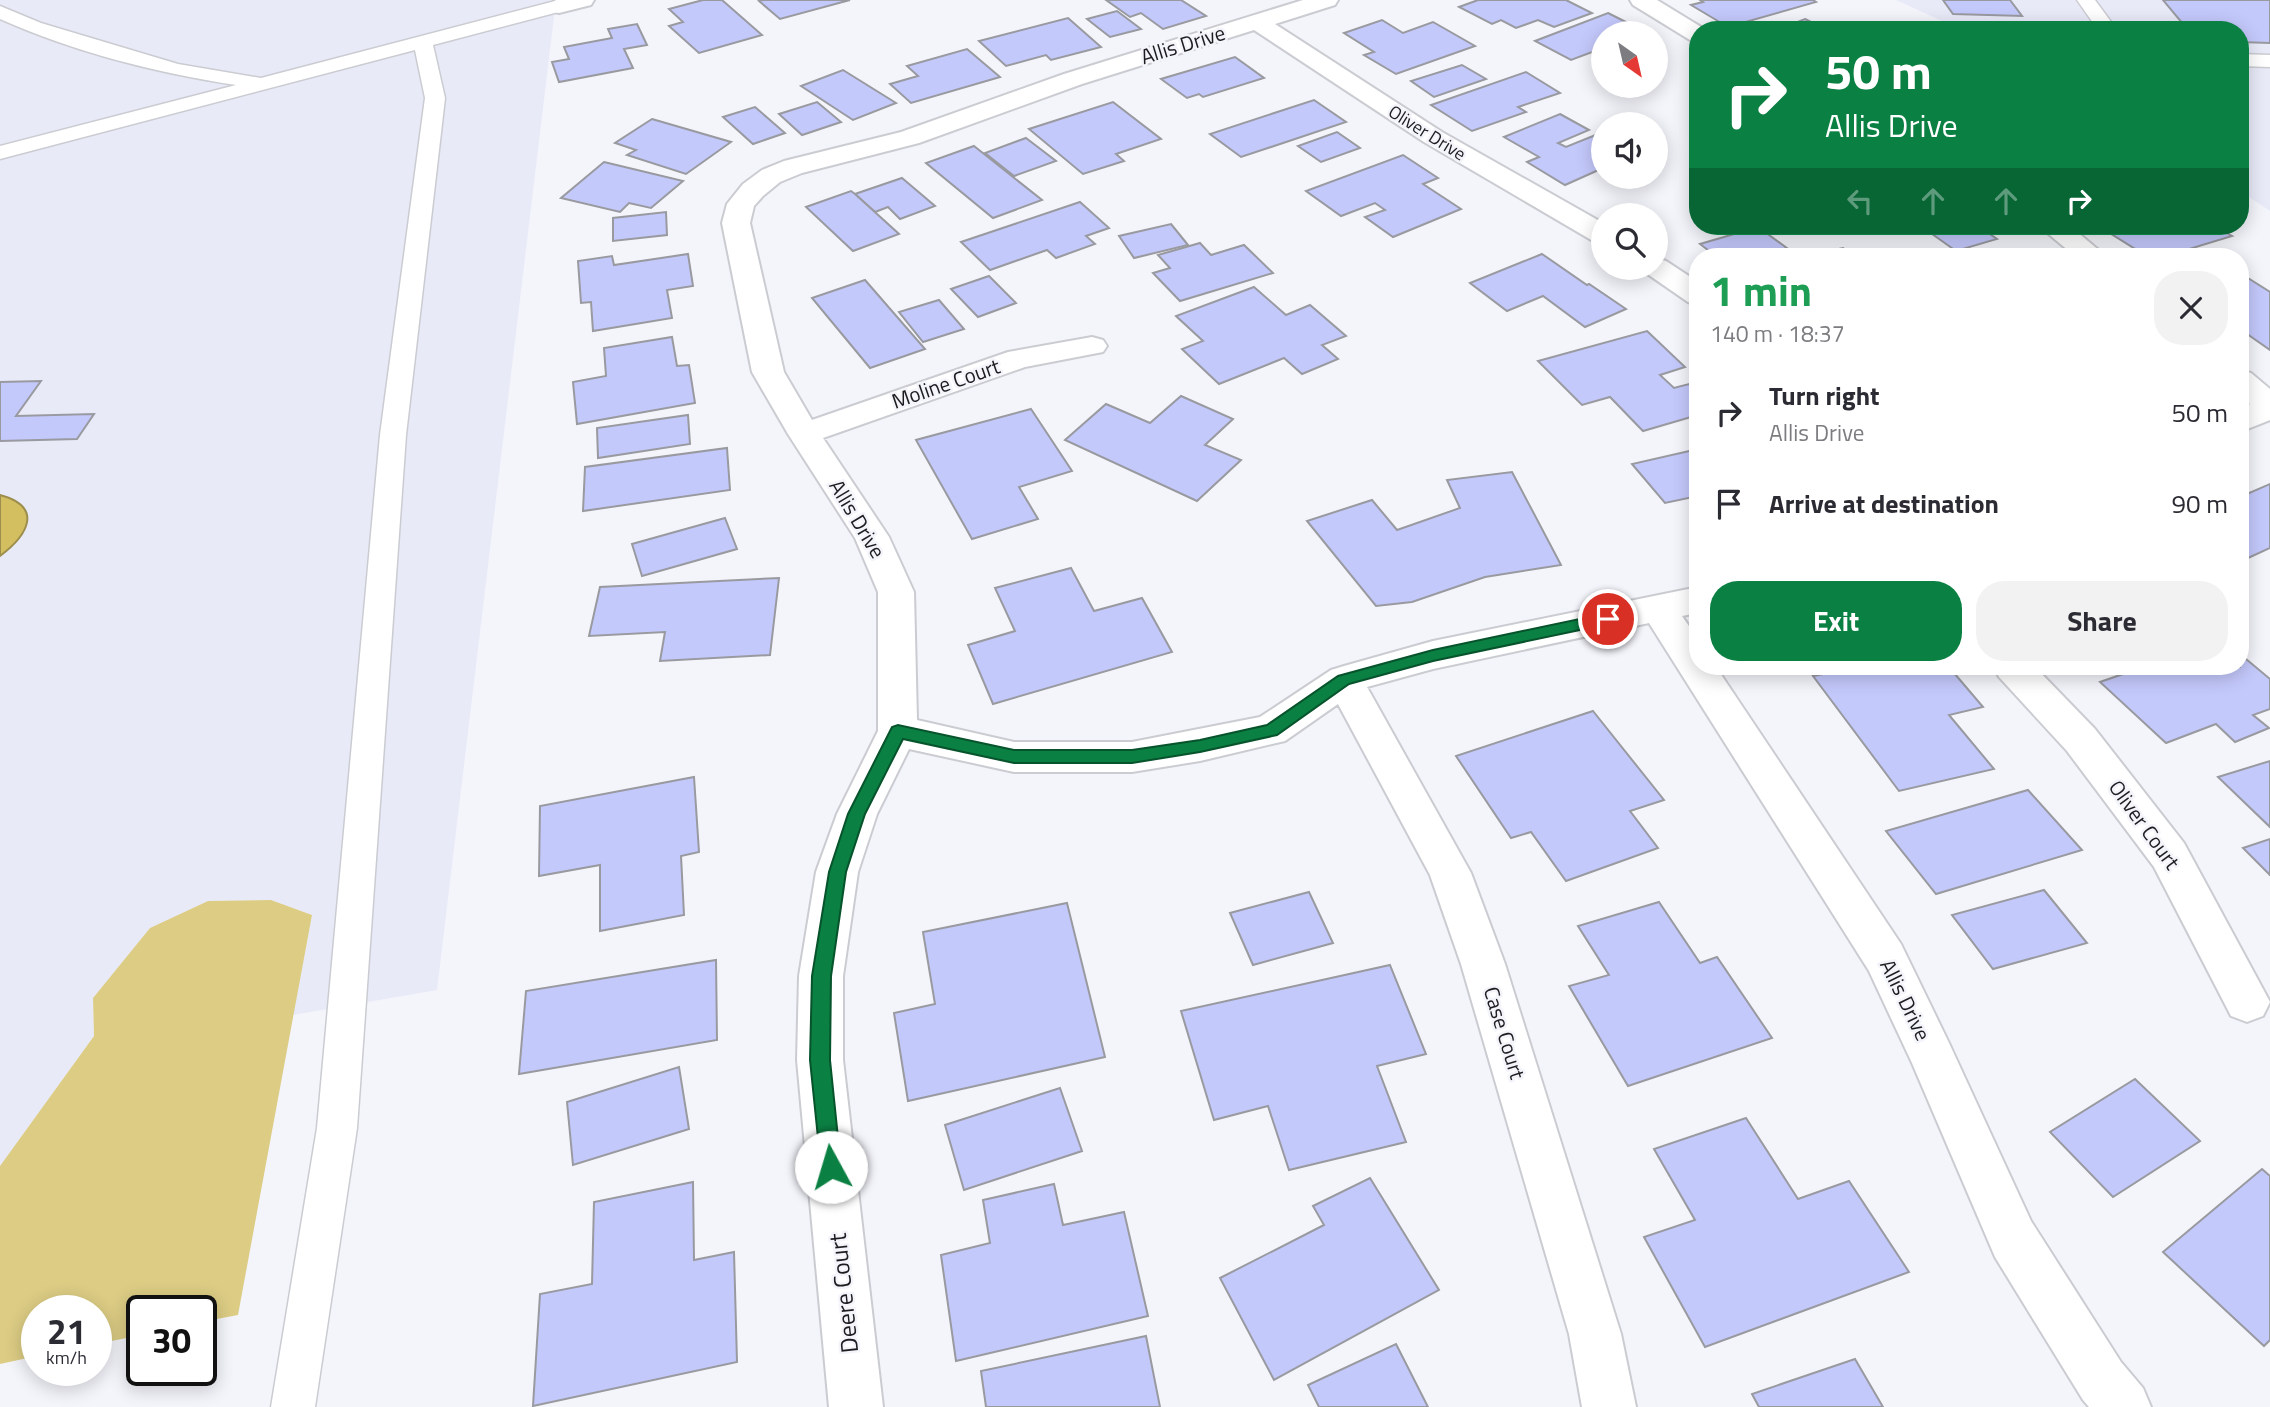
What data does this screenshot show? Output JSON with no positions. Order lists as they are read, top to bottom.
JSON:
{
  "streets": {
    "street": [
      "Allis Drive",
      "Oliver Drive",
      "Moline Court",
      "Oliver Court",
      "Case Court",
      "Deere Court"
    ]
  },
  "crossings": [
    ["Allis Drive", "Oliver Drive"],
    ["Allis Drive", "Moline Court"],
    ["Allis Drive", "Case Court"],
    ["Allis Drive", "Deere Court"]
  ],
  "north": "bottom right",
  "page": {
    "turn": ["50 m", "Allis Drive"],
    "heading": ["1 min", "140 m · 18:37"],
    "list": [
      {
        "name": "Turn right",
        "note": "Allis Drive",
        "value": "50 m"
      },
      {
        "name": "Arrive at destination",
        "value": "90 m"
      }
    ],
    "buttons": ["Exit", "Share"],
    "speed": "21 km/h",
    "limit": "30"
  }
}
